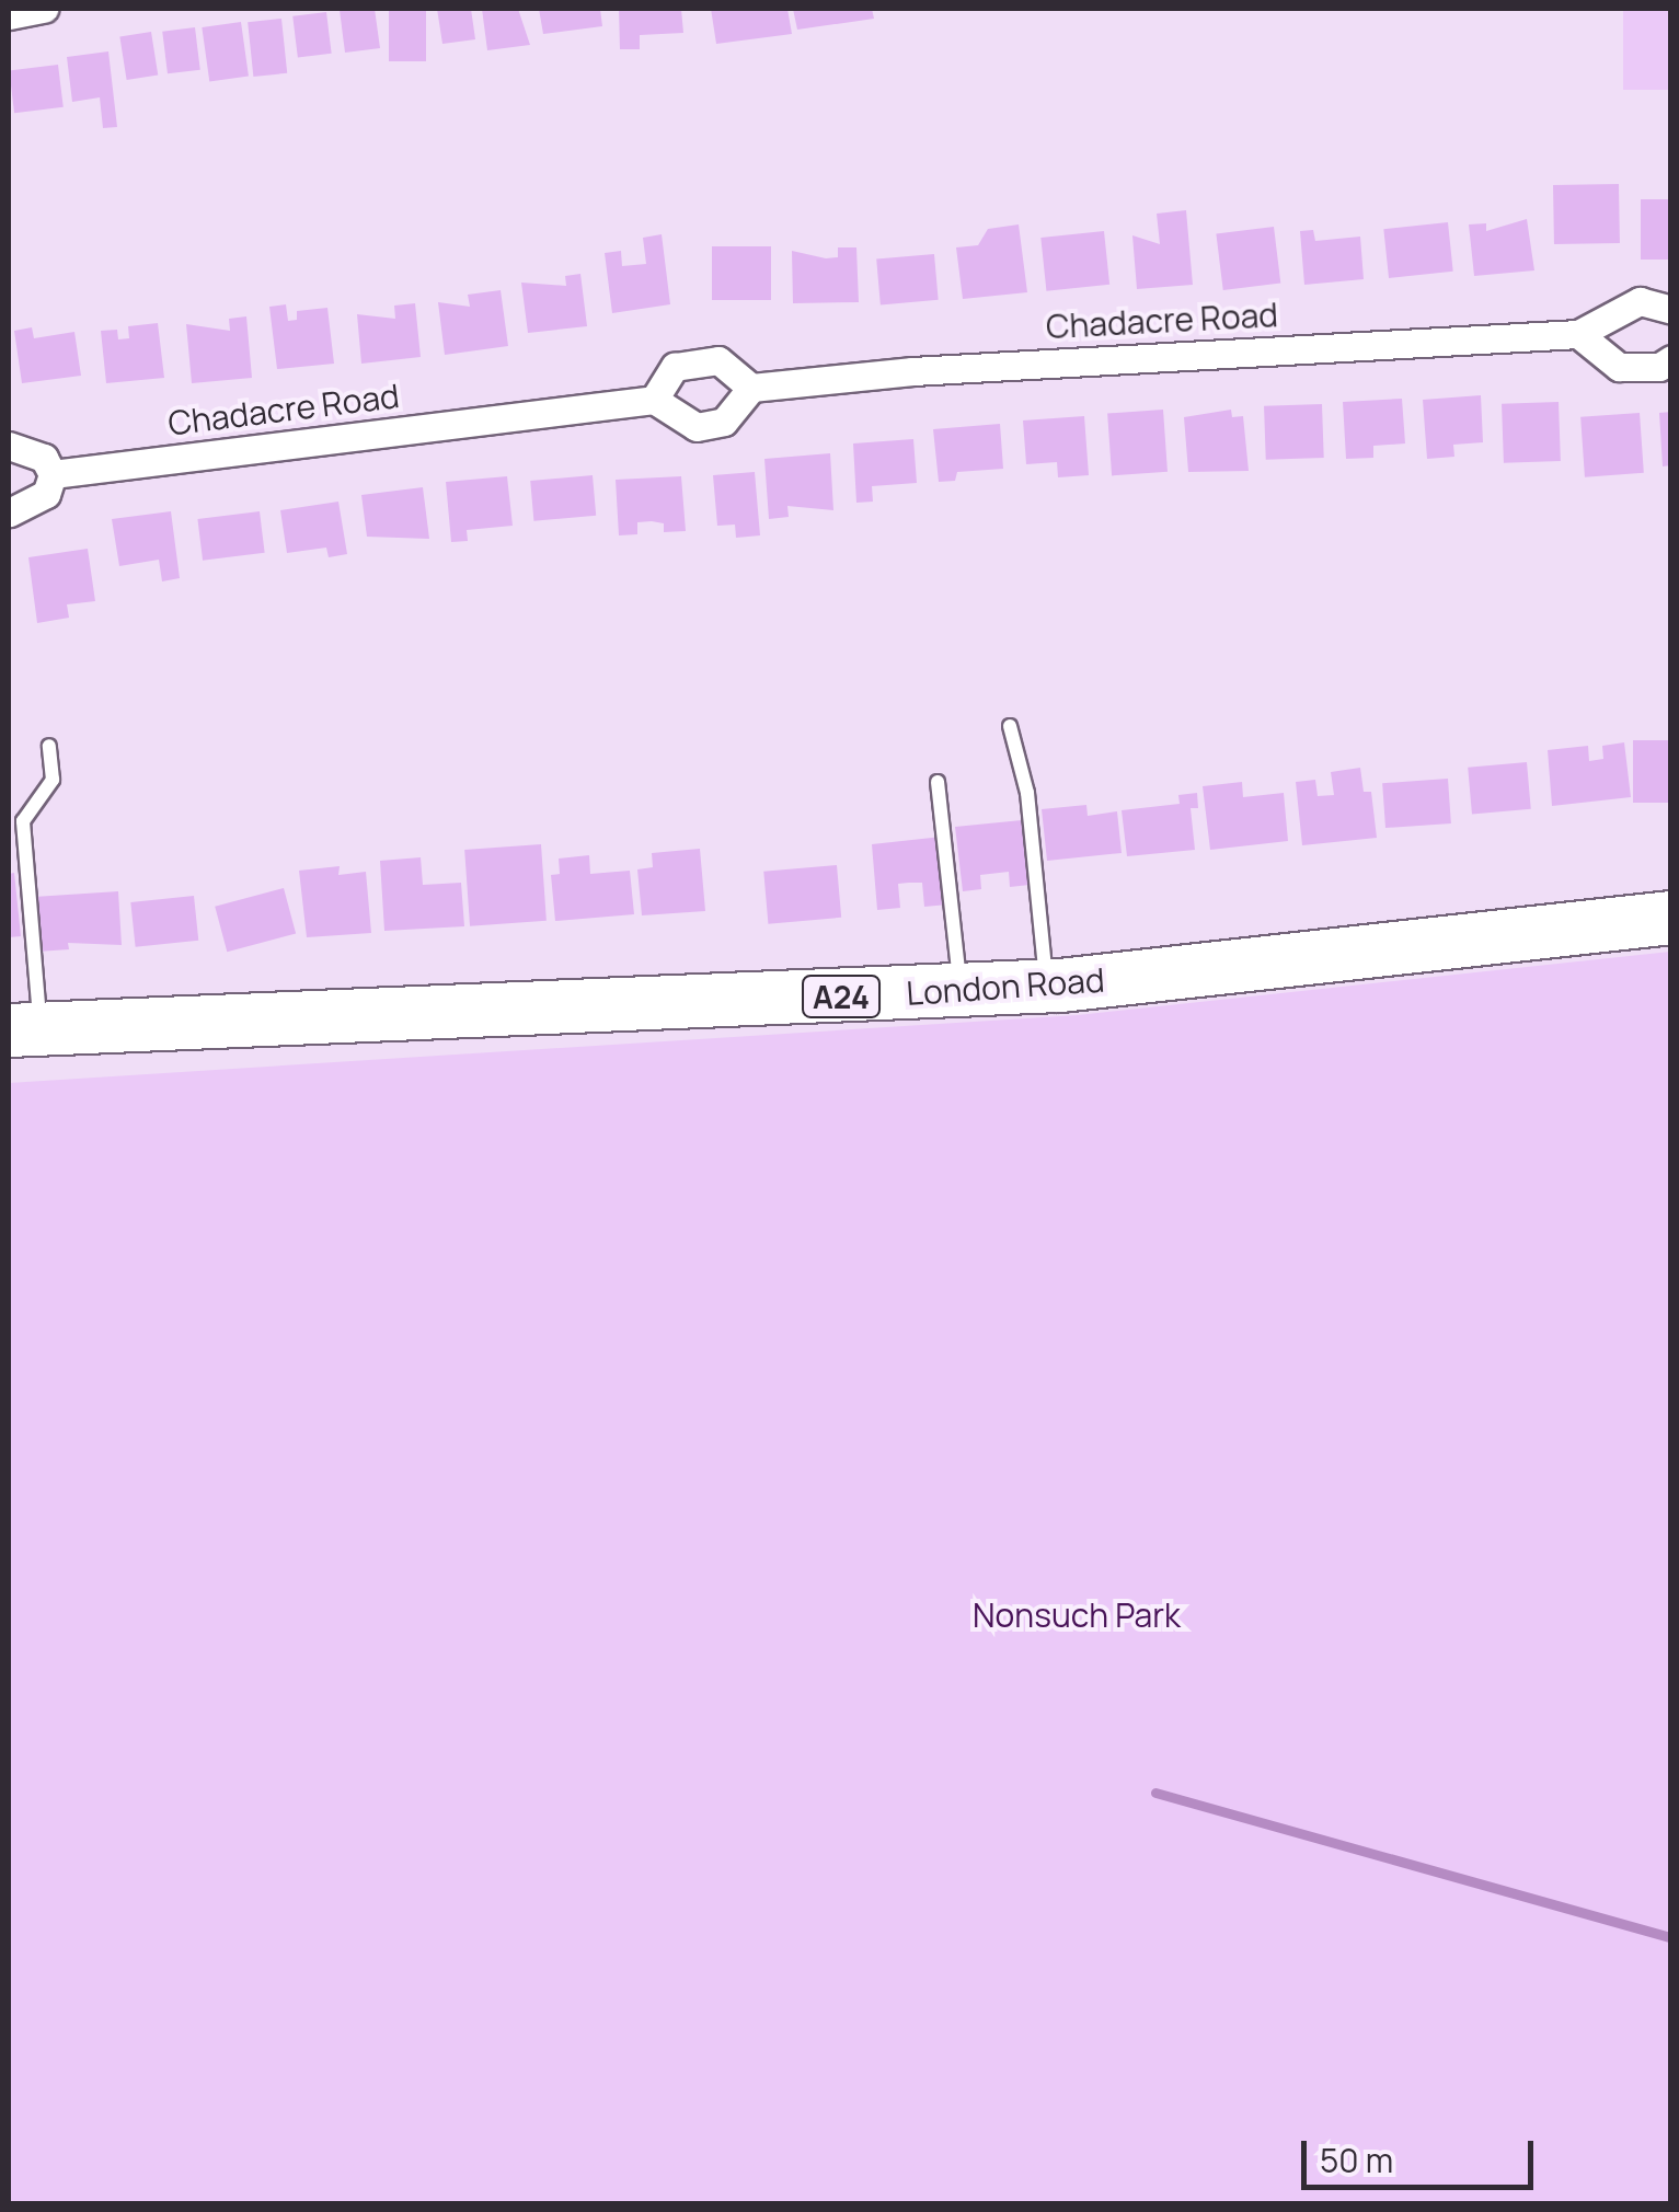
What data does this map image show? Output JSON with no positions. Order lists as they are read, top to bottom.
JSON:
{
  "streets": {
    "highway": ["London Road", "A24"],
    "street": ["Chadacre Road"]
  },
  "parks": ["Nonsuch Park"],
  "scale_bar": "50 m"
}
